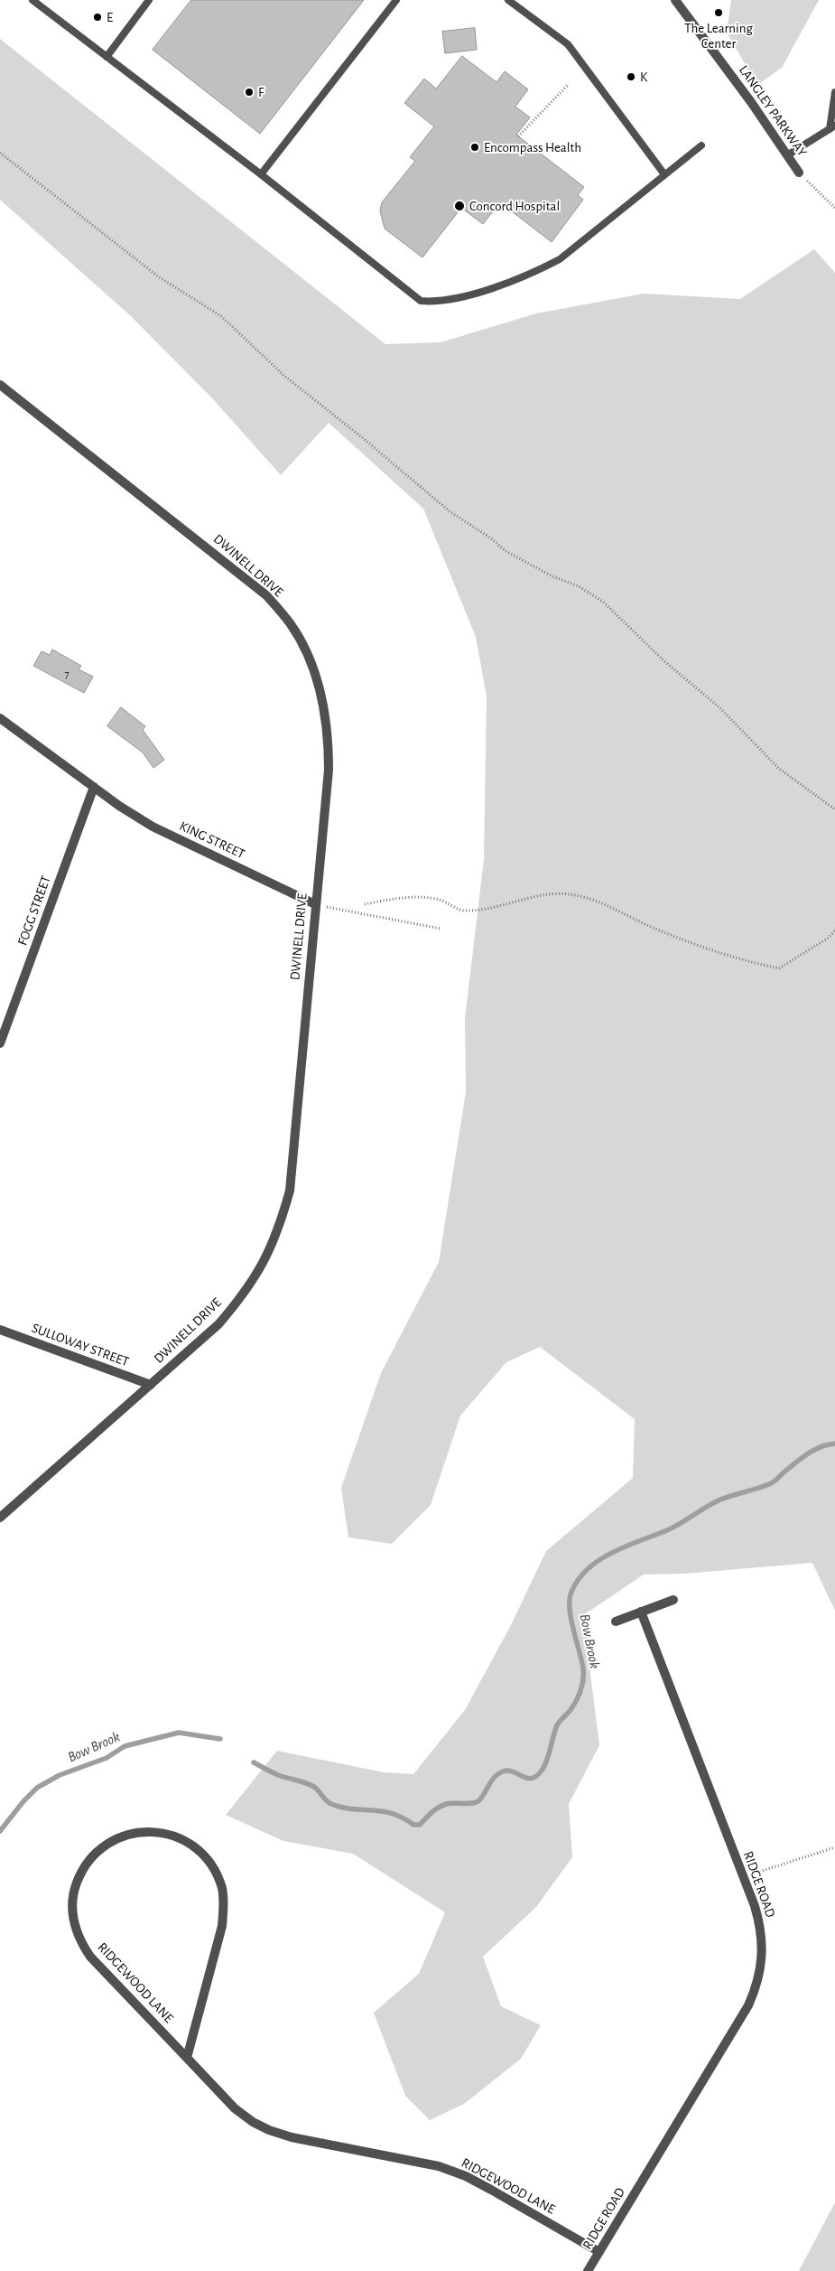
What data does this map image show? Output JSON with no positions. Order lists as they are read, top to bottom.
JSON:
{
  "streets": {
    "street": [
      "LANGLEY PARKWAY",
      "DWINELL DRIVE",
      "KING STREET",
      "FOGG STREET",
      "SULLOWAY STREET",
      "RIDGE ROAD",
      "RIDGEWOOD LANE"
    ]
  },
  "crossings": [
    ["DWINELL DRIVE", "KING STREET"],
    ["DWINELL DRIVE", "SULLOWAY STREET"],
    ["KING STREET", "FOGG STREET"],
    ["RIDGE ROAD", "RIDGEWOOD LANE"]
  ],
  "water": ["Bow Brook"],
  "places": [
    "The Learning Center",
    "E",
    "K",
    "F",
    "Encompass Health",
    "Concord Hospital"
  ],
  "house_numbers": ["7"]
}
